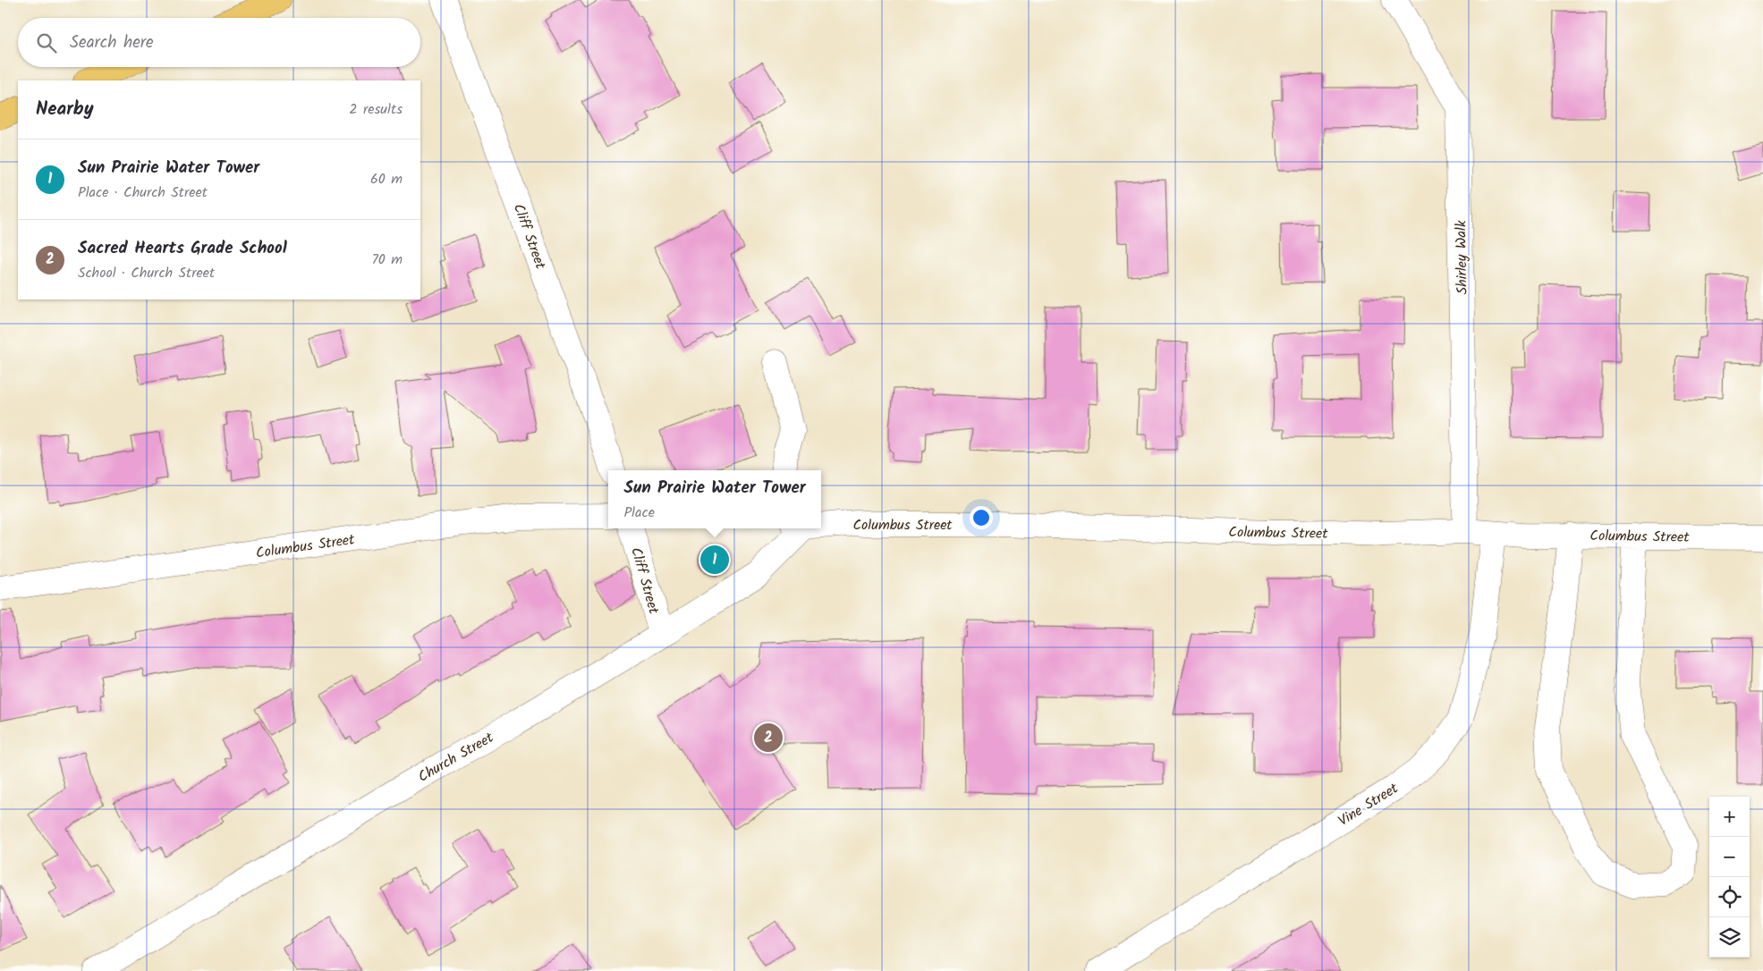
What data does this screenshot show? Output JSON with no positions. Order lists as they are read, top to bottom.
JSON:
{
  "streets": {
    "street": [
      "Cliff Street",
      "Shirley Walk",
      "Columbus Street",
      "Church Street",
      "Vine Street"
    ]
  },
  "crossings": [
    ["Cliff Street", "Church Street"],
    ["Shirley Walk", "Columbus Street"],
    ["Columbus Street", "Vine Street"]
  ],
  "page": {
    "search": "Search here",
    "heading": ["Nearby", "2 results"],
    "list": [
      {
        "mark": "1",
        "name": "Sun Prairie Water Tower",
        "note": "Place · Church Street",
        "value": "60 m"
      },
      {
        "mark": "2",
        "name": "Sacred Hearts Grade School",
        "note": "School · Church Street",
        "value": "70 m"
      }
    ],
    "popup": ["Sun Prairie Water Tower", "Place"],
    "pins": ["1", "2"],
    "map_buttons": ["+", "−"]
  }
}
